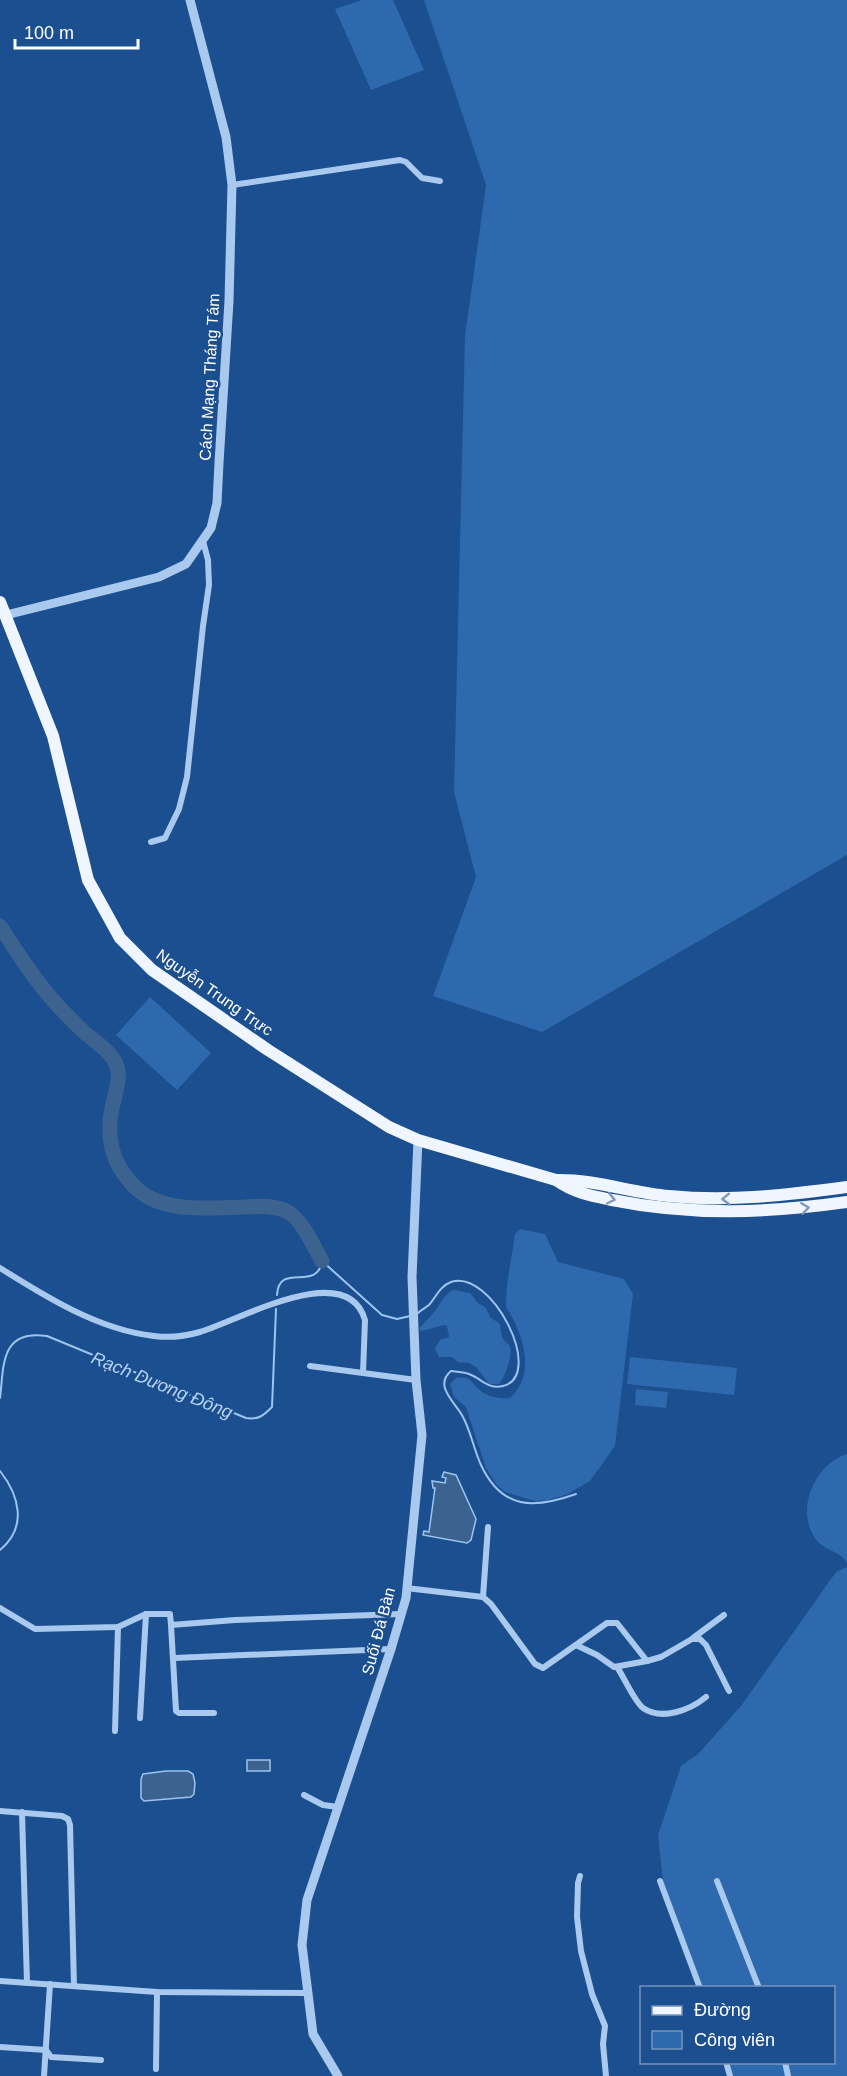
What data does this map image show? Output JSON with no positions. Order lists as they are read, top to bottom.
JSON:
{
  "streets": {
    "main road": ["Nguyễn Trung Trực"],
    "street": ["Cách Mạng Tháng Tám", "Suối Đá Bàn"]
  },
  "crossings": [
    ["Cách Mạng Tháng Tám", "Nguyễn Trung Trực"],
    ["Nguyễn Trung Trực", "Suối Đá Bàn"]
  ],
  "water": ["Rạch Dương Đông"],
  "legend": ["Đường", "Công viên"],
  "scale_bar": "100 m"
}
